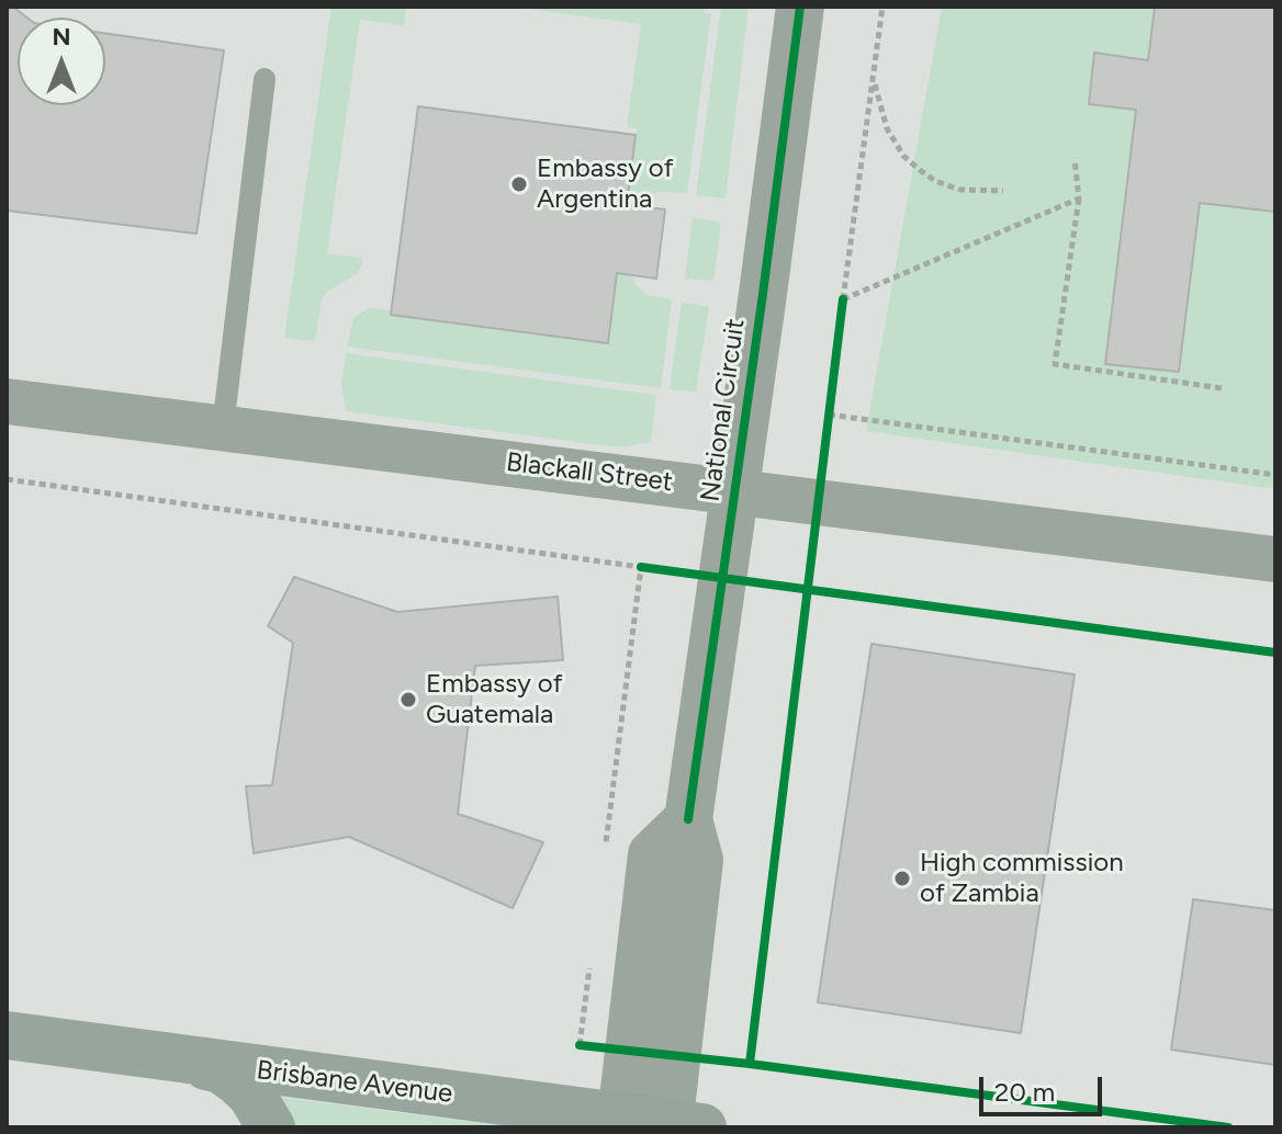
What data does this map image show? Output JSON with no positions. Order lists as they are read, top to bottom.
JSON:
{
  "streets": {
    "main road": ["Brisbane Avenue"],
    "street": ["National Circuit", "Blackall Street"]
  },
  "crossings": [
    ["National Circuit", "Blackall Street"],
    ["National Circuit", "Brisbane Avenue"]
  ],
  "places": ["Embassy of Argentina", "Embassy of Guatemala", "High commission of Zambia"],
  "scale_bar": "20 m",
  "north": "top"
}
